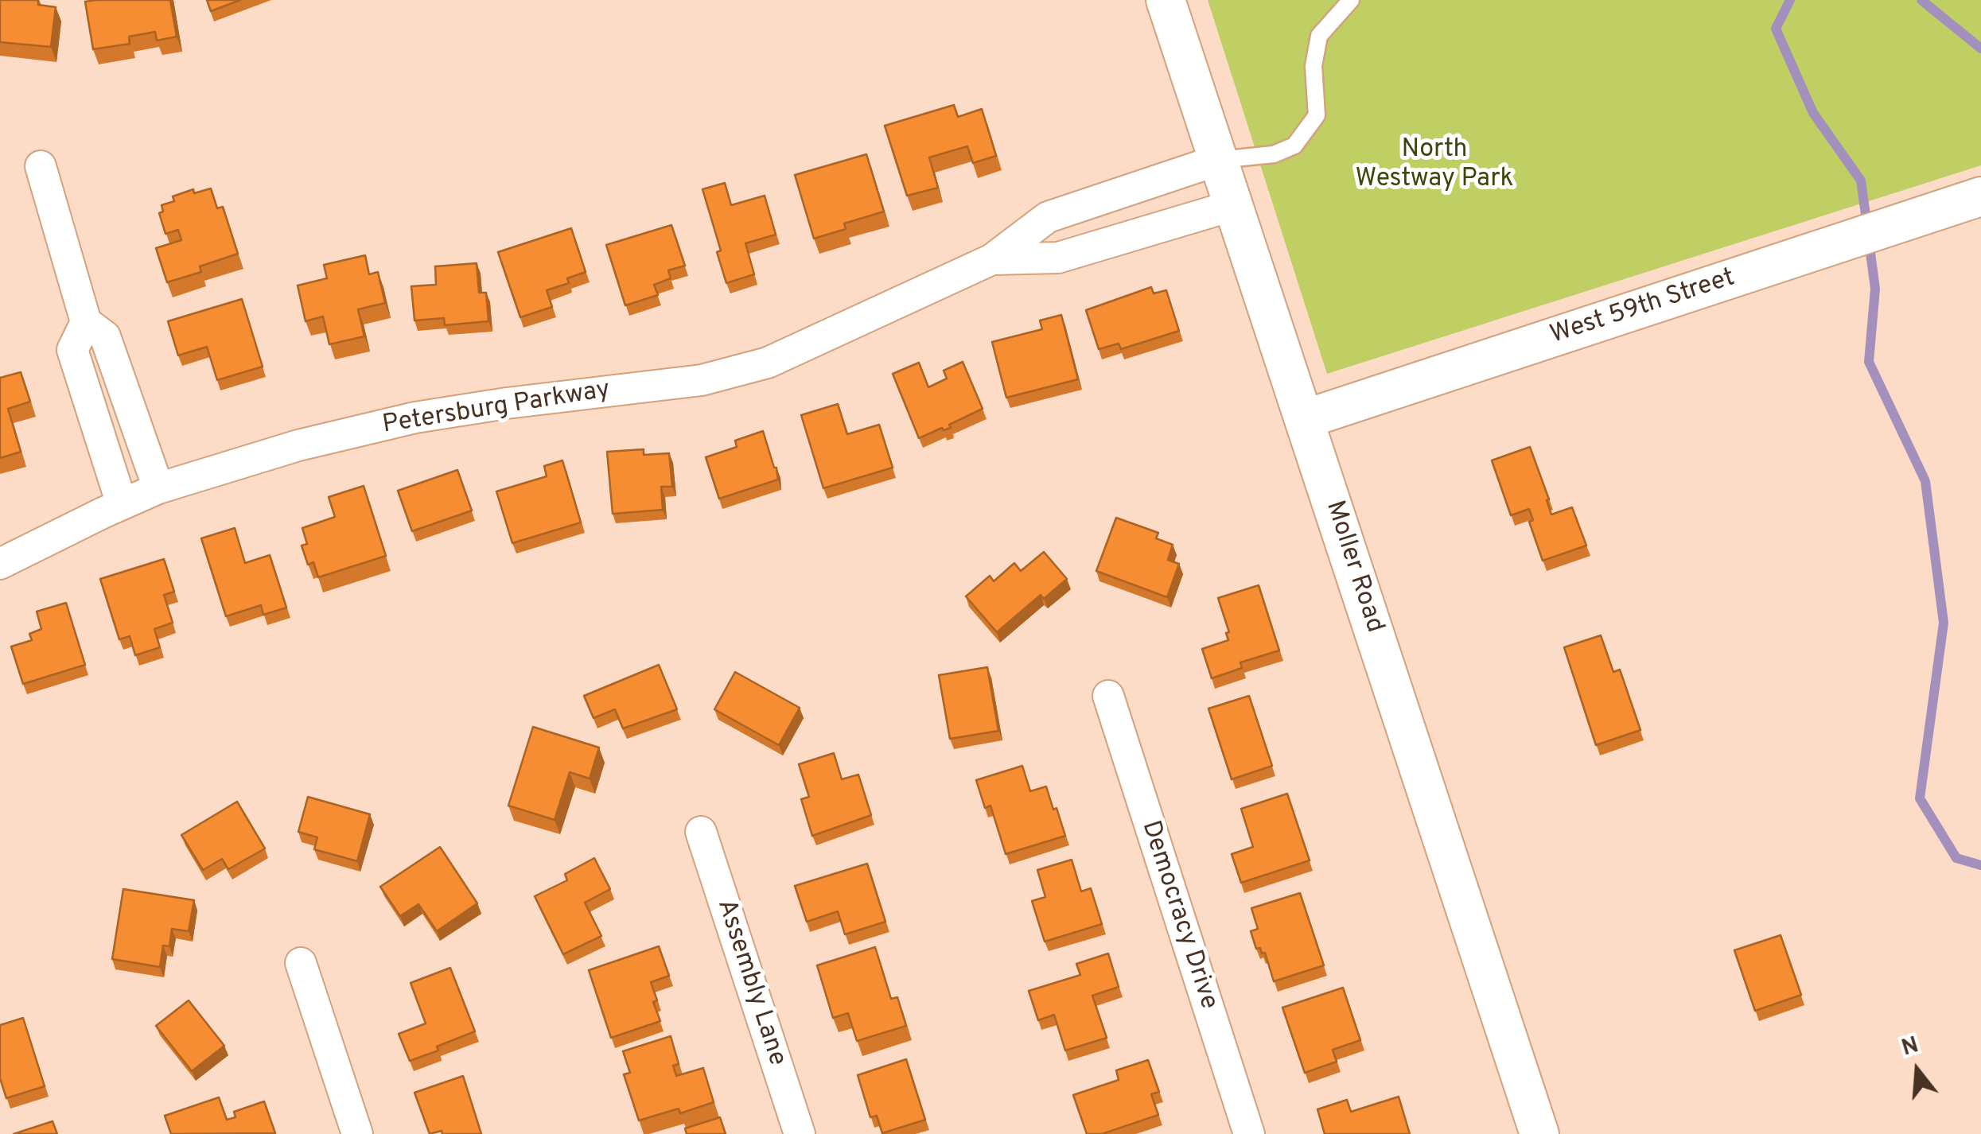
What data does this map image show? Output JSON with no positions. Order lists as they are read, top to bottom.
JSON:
{
  "streets": {
    "street": [
      "West 59th Street",
      "Petersburg Parkway",
      "Moller Road",
      "Democracy Drive",
      "Assembly Lane"
    ]
  },
  "crossings": [
    ["West 59th Street", "Moller Road"],
    ["Petersburg Parkway", "Moller Road"]
  ],
  "parks": ["North Westway Park"],
  "north": "top"
}
